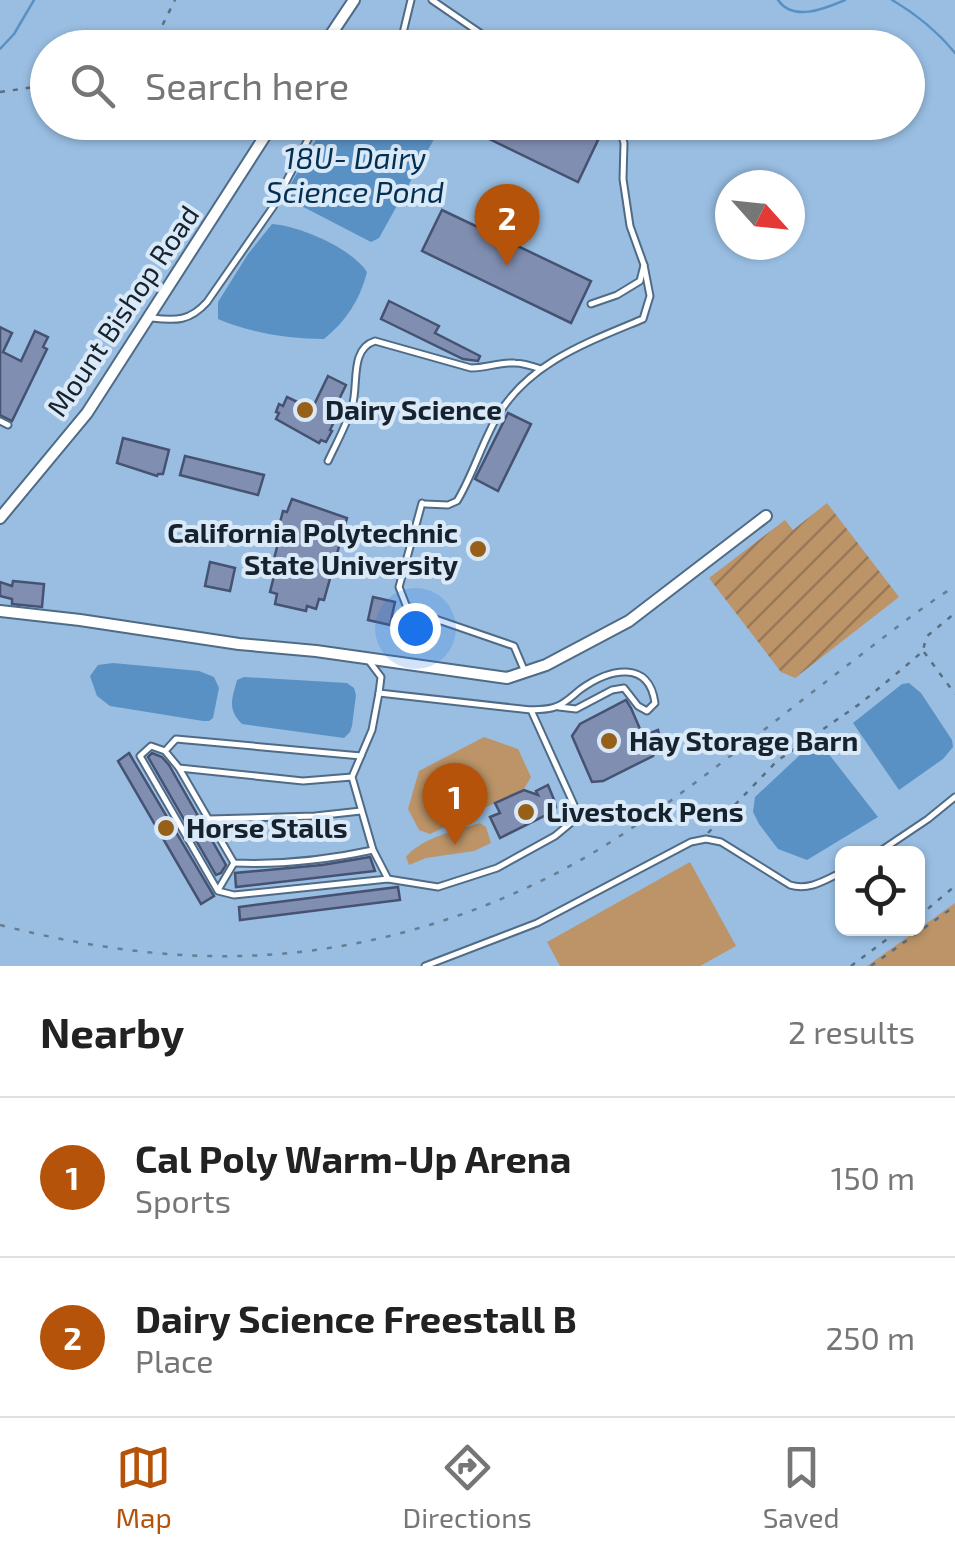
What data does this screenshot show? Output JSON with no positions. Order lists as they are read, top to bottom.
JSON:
{
  "streets": {
    "street": ["Mount Bishop Road"]
  },
  "water": ["18U- Dairy Science Pond"],
  "places": [
    "Dairy Science",
    "California Polytechnic State University",
    "Hay Storage Barn",
    "Livestock Pens",
    "Horse Stalls"
  ],
  "north": "bottom right",
  "page": {
    "search": "Search here",
    "pins": ["2", "1"],
    "heading": ["Nearby", "2 results"],
    "list": [
      {
        "mark": "1",
        "name": "Cal Poly Warm-Up Arena",
        "note": "Sports",
        "value": "150 m"
      },
      {
        "mark": "2",
        "name": "Dairy Science Freestall B",
        "note": "Place",
        "value": "250 m"
      }
    ],
    "nav": ["Map", "Directions", "Saved"]
  }
}
